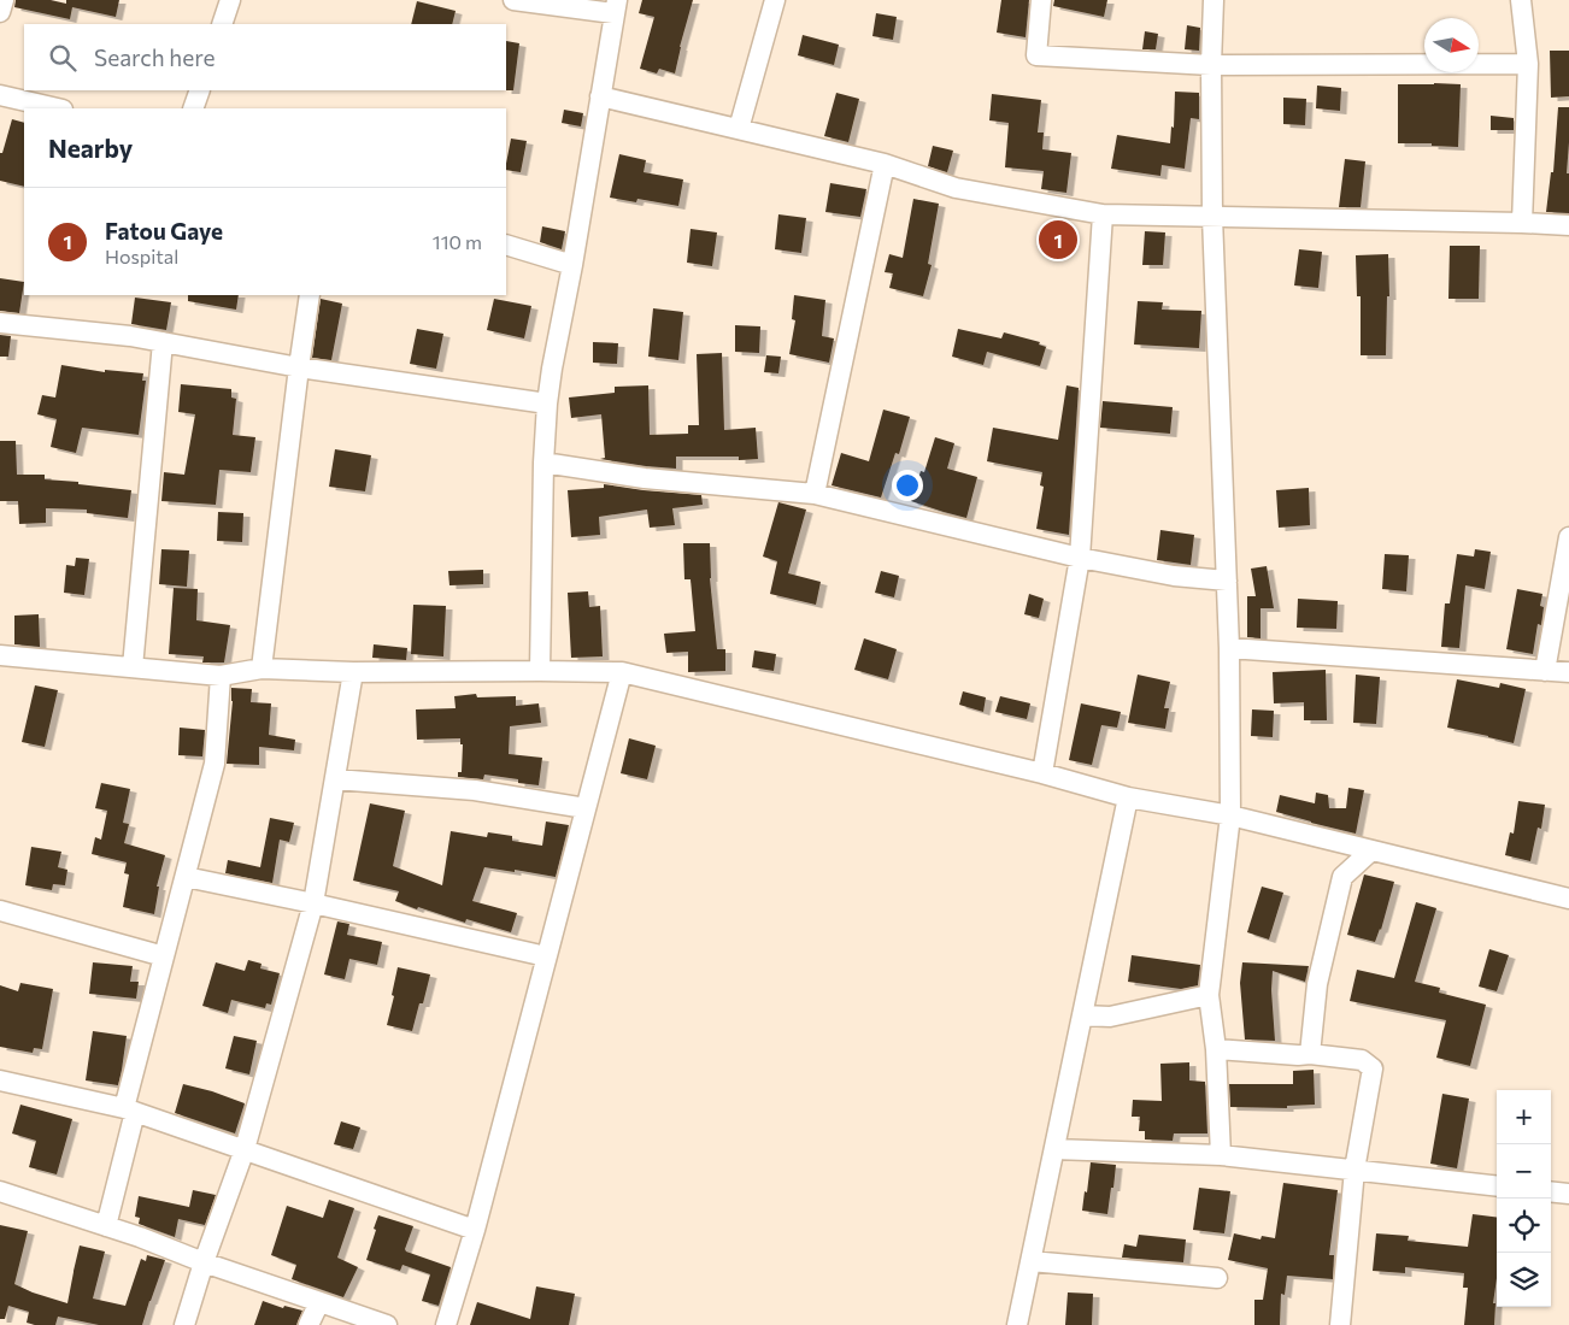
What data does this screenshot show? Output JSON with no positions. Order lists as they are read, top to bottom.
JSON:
{
  "north": "right",
  "page": {
    "search": "Search here",
    "heading": "Nearby",
    "list": [
      {
        "mark": "1",
        "name": "Fatou Gaye",
        "note": "Hospital",
        "value": "110 m"
      }
    ],
    "pins": "1",
    "map_buttons": ["+", "−"]
  }
}
